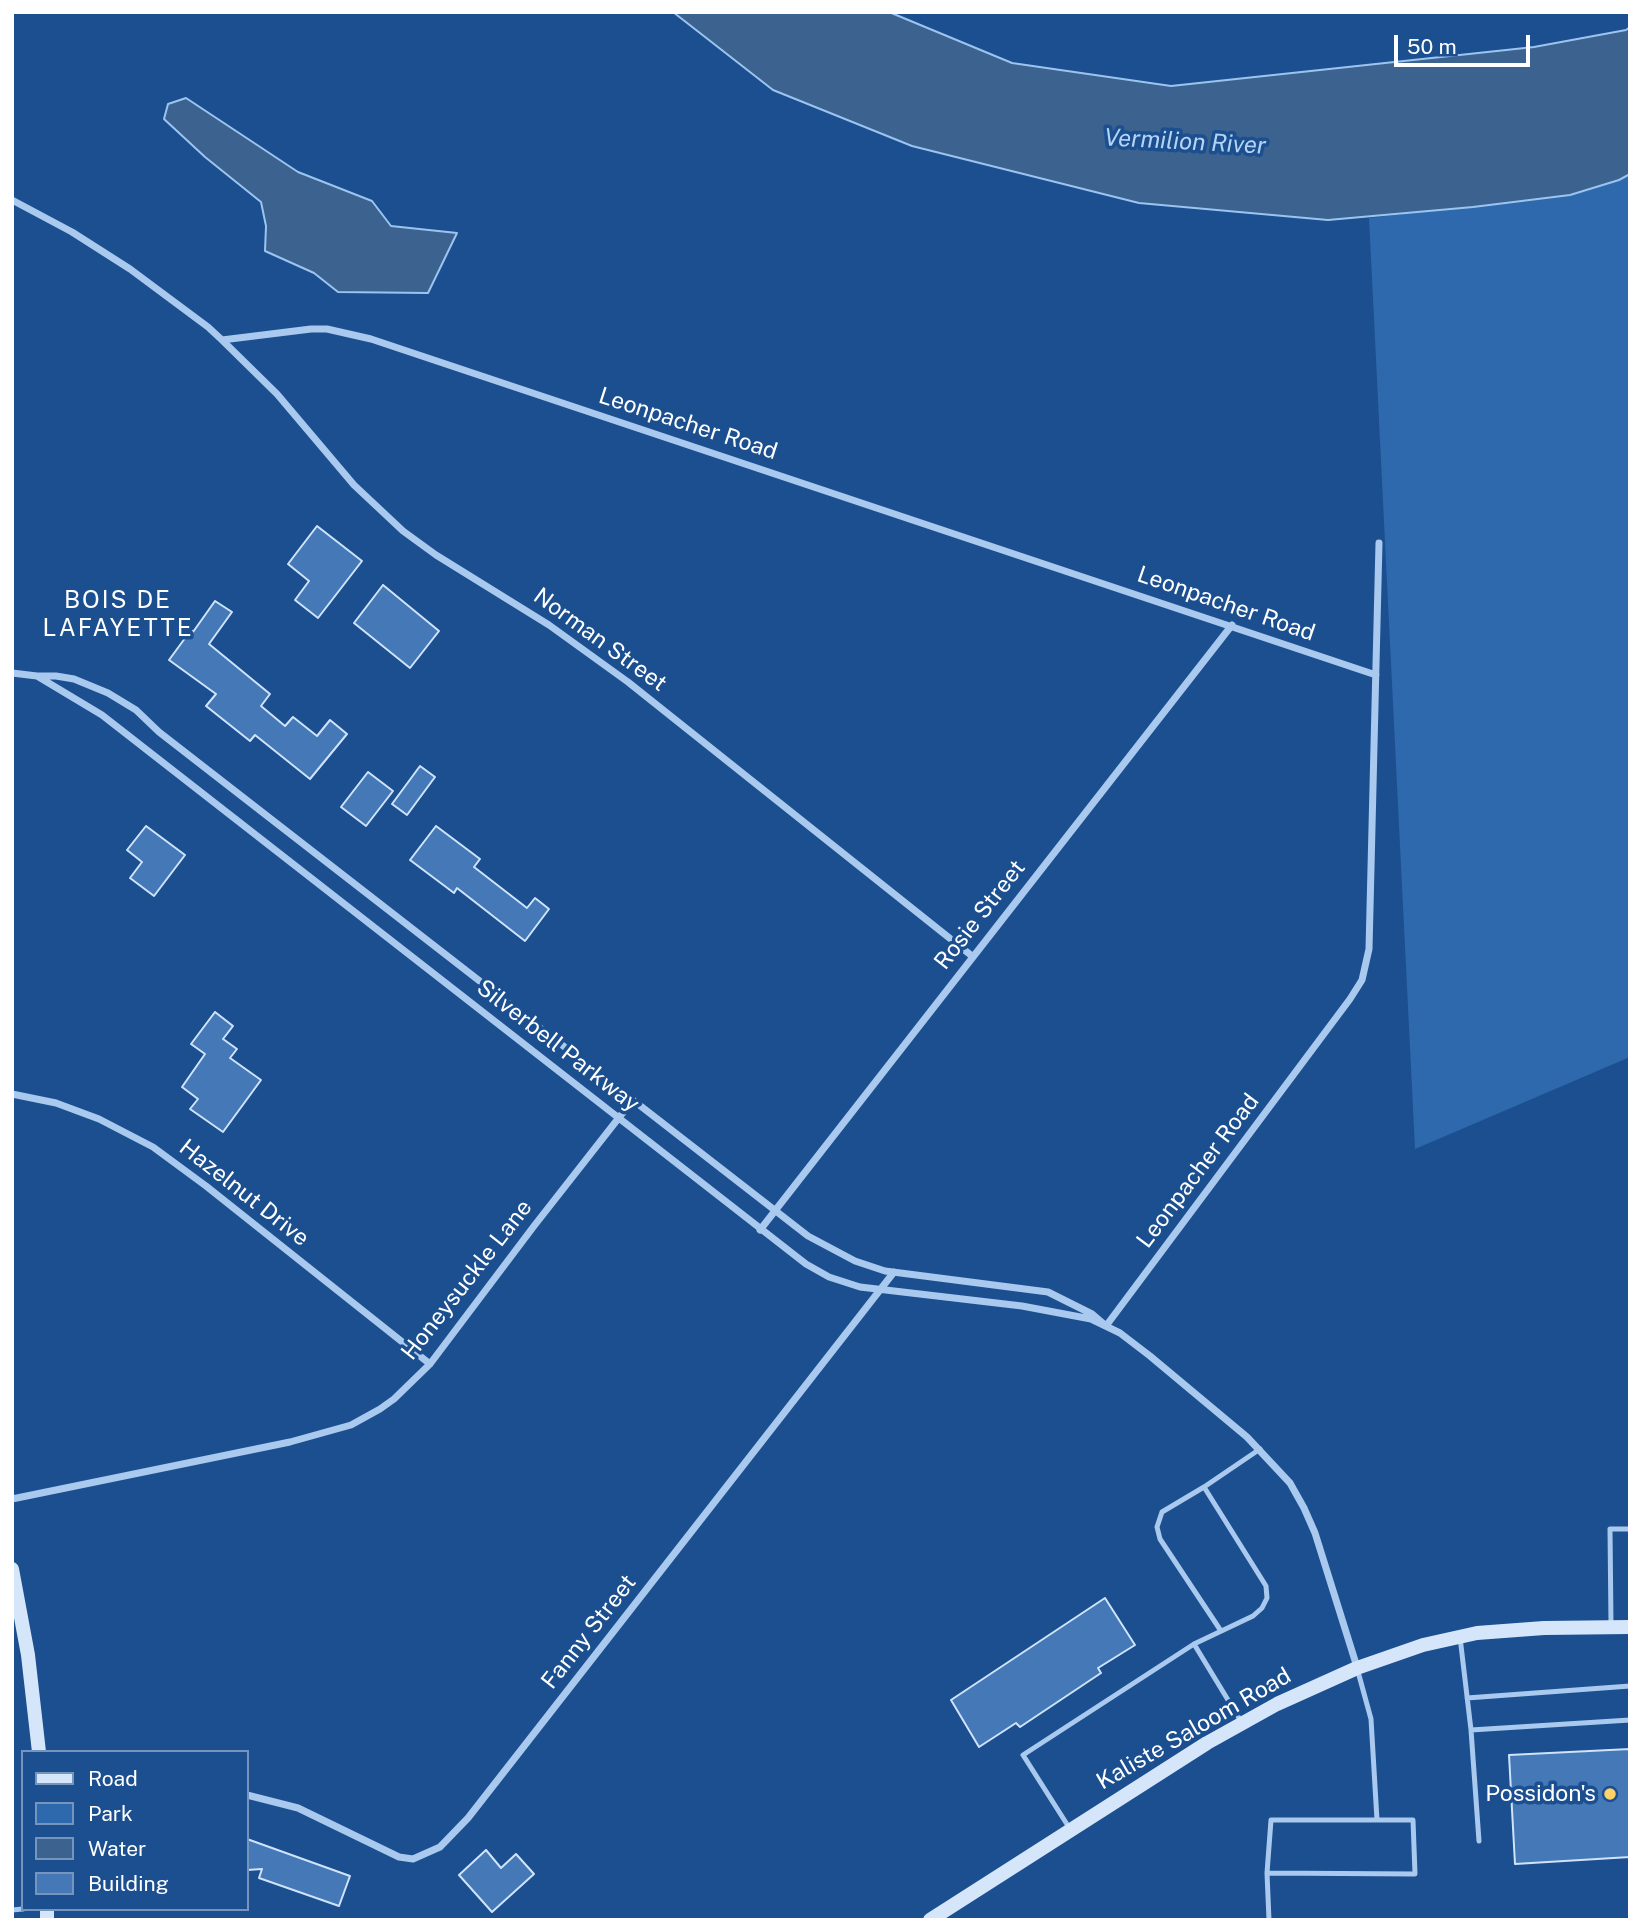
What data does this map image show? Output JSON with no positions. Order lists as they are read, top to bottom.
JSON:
{
  "streets": {
    "main road": ["Kaliste Saloom Road"],
    "street": [
      "Leonpacher Road",
      "Norman Street",
      "Rosie Street",
      "Silverbell Parkway",
      "Hazelnut Drive",
      "Honeysuckle Lane",
      "Fanny Street"
    ]
  },
  "crossings": [
    ["Leonpacher Road", "Norman Street"],
    ["Leonpacher Road", "Rosie Street"],
    ["Leonpacher Road", "Silverbell Parkway"],
    ["Norman Street", "Rosie Street"],
    ["Rosie Street", "Silverbell Parkway"],
    ["Silverbell Parkway", "Honeysuckle Lane"],
    ["Silverbell Parkway", "Fanny Street"],
    ["Silverbell Parkway", "Kaliste Saloom Road"],
    ["Hazelnut Drive", "Honeysuckle Lane"]
  ],
  "districts": ["BOIS DE LAFAYETTE"],
  "water": ["Vermilion River"],
  "places": ["Possidon's"],
  "legend": [
    "Road",
    "Park",
    "Water",
    "Building"
  ],
  "scale_bar": "50 m"
}
